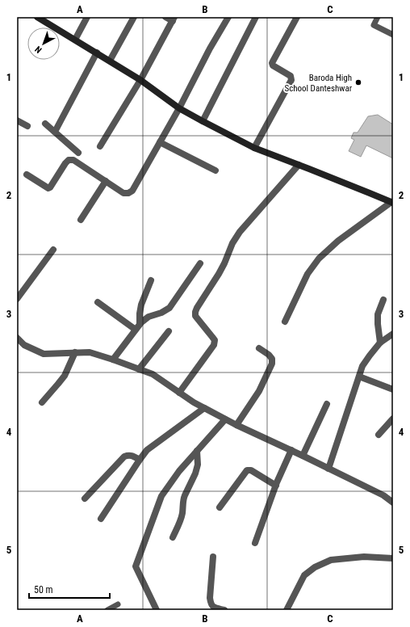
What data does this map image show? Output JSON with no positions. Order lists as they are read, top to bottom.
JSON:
{
  "places": ["Baroda High School Danteshwar"],
  "scale_bar": "50 m",
  "north": "bottom left",
  "grid": {
    "columns": ["A", "B", "C"],
    "rows": [
      "1",
      "2",
      "3",
      "4",
      "5"
    ]
  }
}
